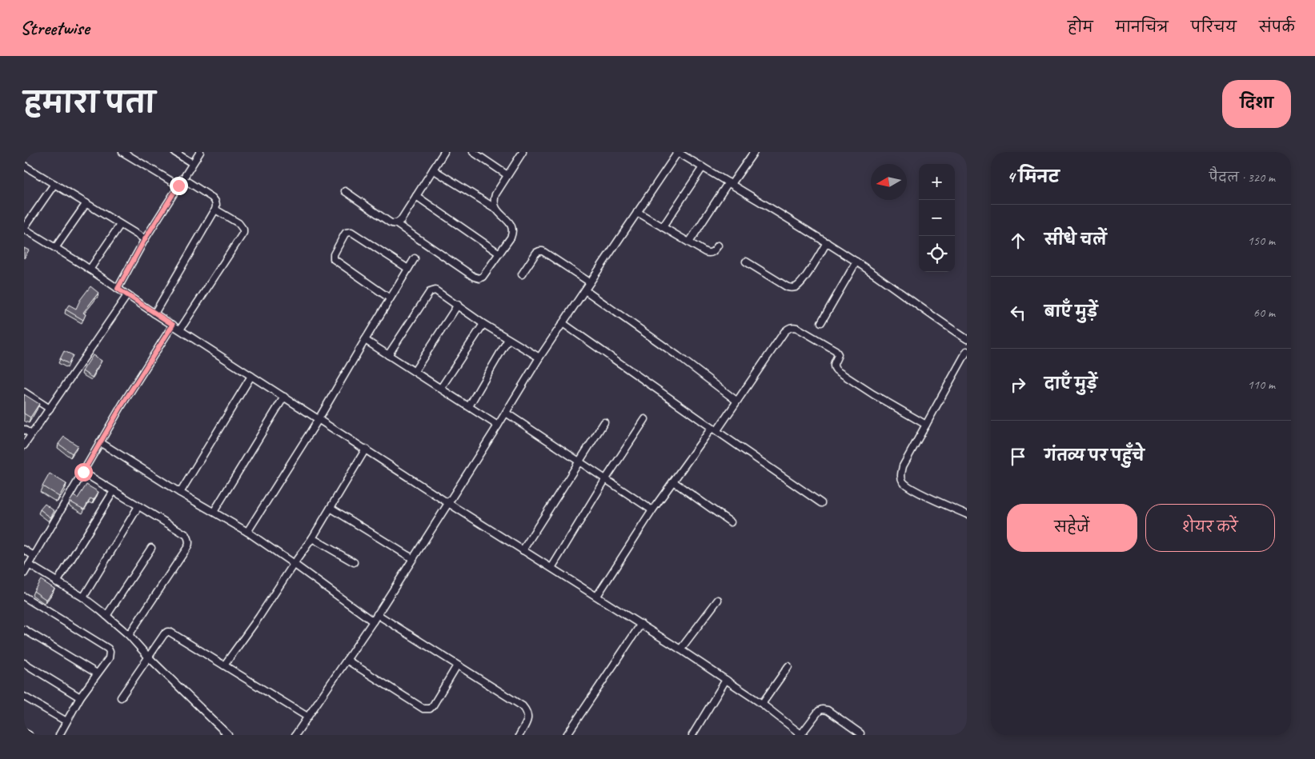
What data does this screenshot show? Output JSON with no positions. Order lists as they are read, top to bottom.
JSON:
{
  "north": "left",
  "page": {
    "header": "Streetwise",
    "nav": [
      "होम",
      "मानचित्र",
      "परिचय",
      "संपर्क"
    ],
    "title": "हमारा पता",
    "buttons": [
      "दिशा",
      ["सहेजें", "शेयर करें"]
    ],
    "heading": ["4 मिनट", "पैदल · 320 m"],
    "map_buttons": ["+", "−"],
    "list": [
      ["सीधे चलें", "150 m"],
      ["बाएँ मुड़ें", "60 m"],
      ["दाएँ मुड़ें", "110 m"],
      "गंतव्य पर पहुँचे"
    ]
  }
}
